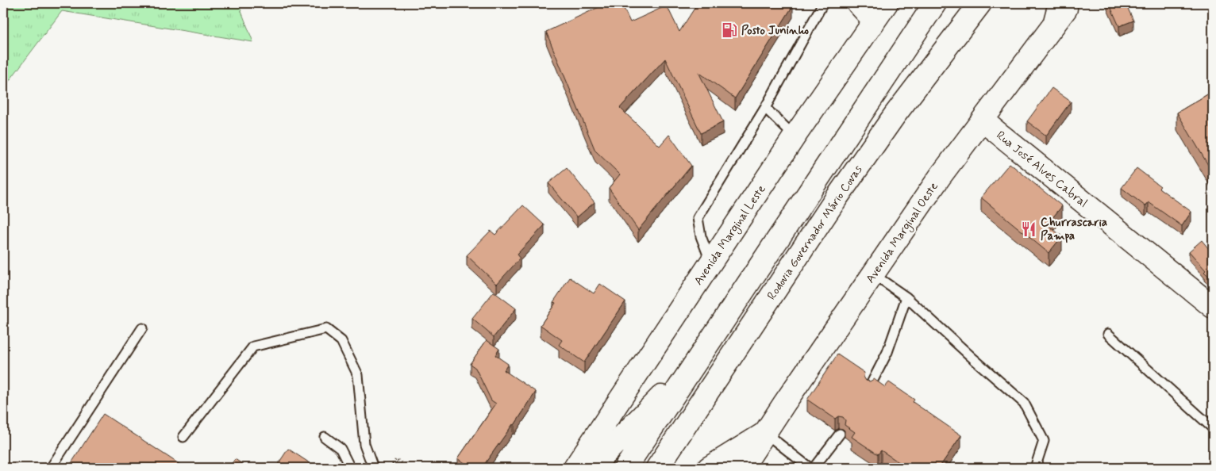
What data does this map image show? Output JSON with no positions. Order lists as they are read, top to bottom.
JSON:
{
  "streets": {
    "main road": [
      "Rua José Alves Cabral",
      "Rodovia Governador Mário Covas",
      "Avenida Marginal Oeste",
      "Avenida Marginal Leste"
    ]
  },
  "crossings": [
    ["Rua José Alves Cabral", "Avenida Marginal Oeste"]
  ],
  "places": {
    "fuel station": ["Posto Juninho"],
    "restaurant": ["Churrascaria Pampa"]
  }
}
